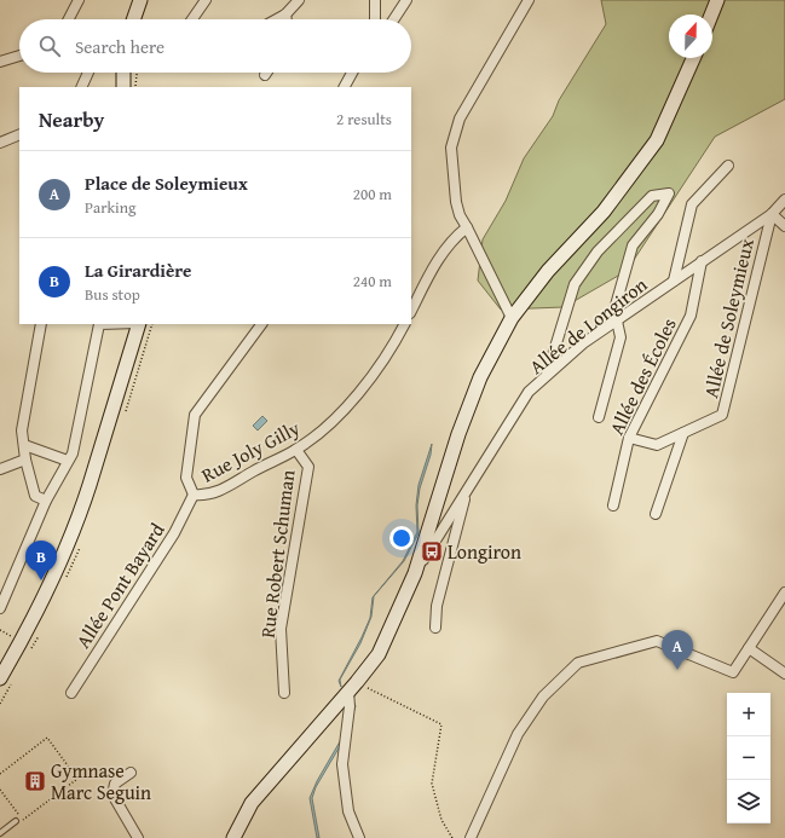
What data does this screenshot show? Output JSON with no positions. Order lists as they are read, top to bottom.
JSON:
{
  "streets": {
    "street": [
      "Allée de Soleymieux",
      "Allée de Longiron",
      "Allée des Écoles",
      "Rue Joly Gilly",
      "Rue Robert Schuman",
      "Allée Pont Bayard"
    ]
  },
  "crossings": [
    ["Allée de Soleymieux", "Allée de Longiron"],
    ["Allée de Soleymieux", "Allée des Écoles"],
    ["Allée de Longiron", "Allée des Écoles"],
    ["Rue Joly Gilly", "Rue Robert Schuman"],
    ["Rue Joly Gilly", "Allée Pont Bayard"]
  ],
  "places": {
    "bus stop": ["Longiron"],
    "building": ["Gymnase Marc Seguin"]
  },
  "north": "top",
  "page": {
    "search": "Search here",
    "heading": ["Nearby", "2 results"],
    "list": [
      {
        "mark": "A",
        "name": "Place de Soleymieux",
        "note": "Parking",
        "value": "200 m"
      },
      {
        "mark": "B",
        "name": "La Girardière",
        "note": "Bus stop",
        "value": "240 m"
      }
    ],
    "pins": ["B", "A"],
    "map_buttons": ["+", "−"]
  }
}
